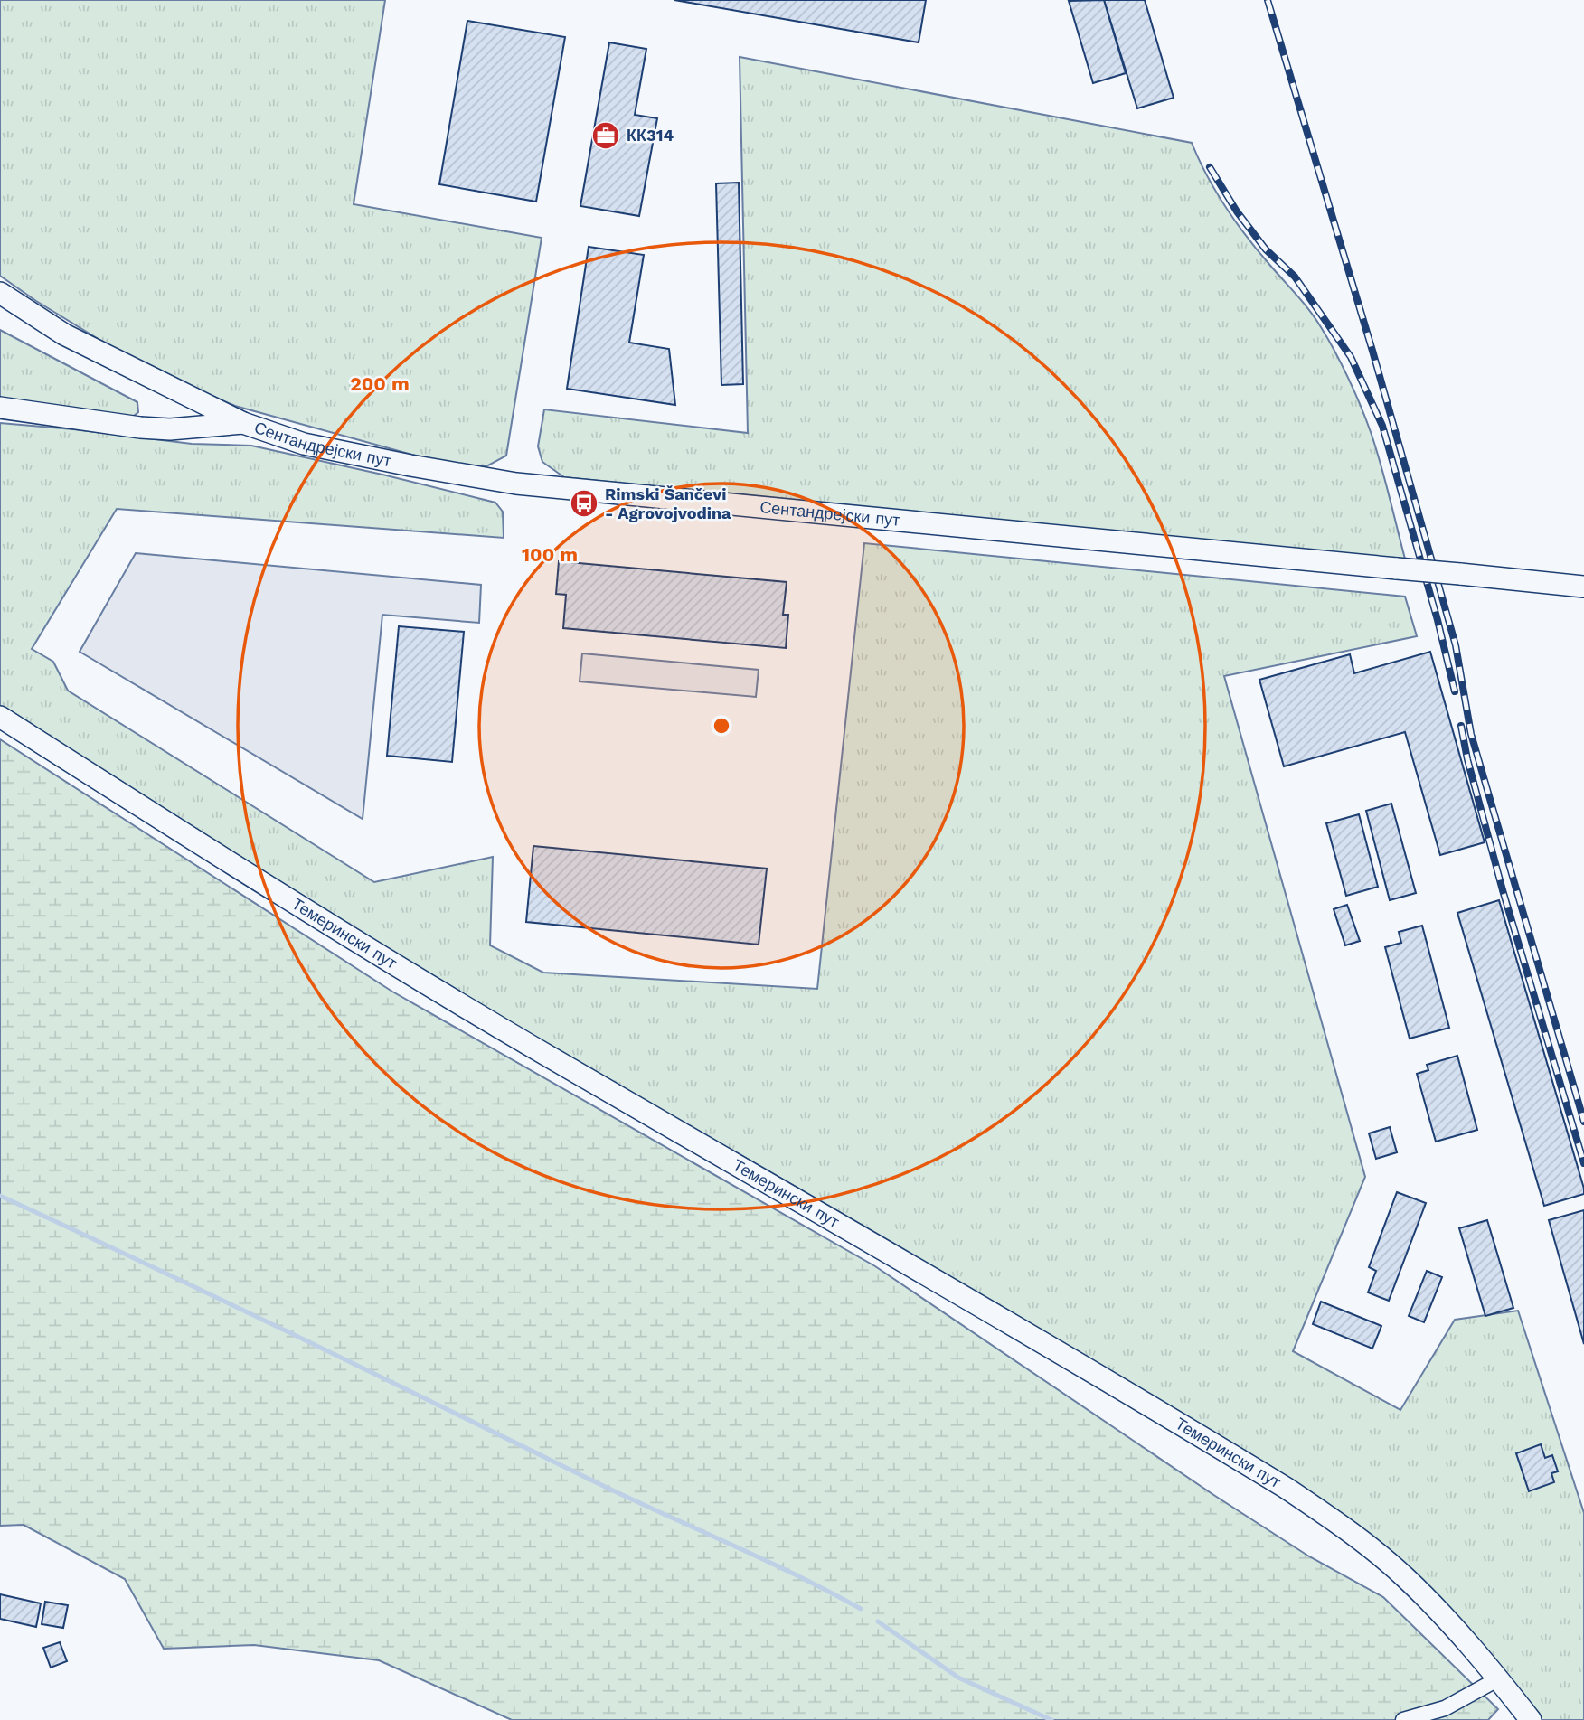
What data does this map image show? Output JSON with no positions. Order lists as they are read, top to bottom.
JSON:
{
  "streets": {
    "main road": ["Сентандрејски пут", "Темерински пут"]
  },
  "places": {
    "office": ["КК314"],
    "bus stop": ["Rimski Šančevi - Agrovojvodina"]
  },
  "rings": ["200 m", "100 m"]
}
